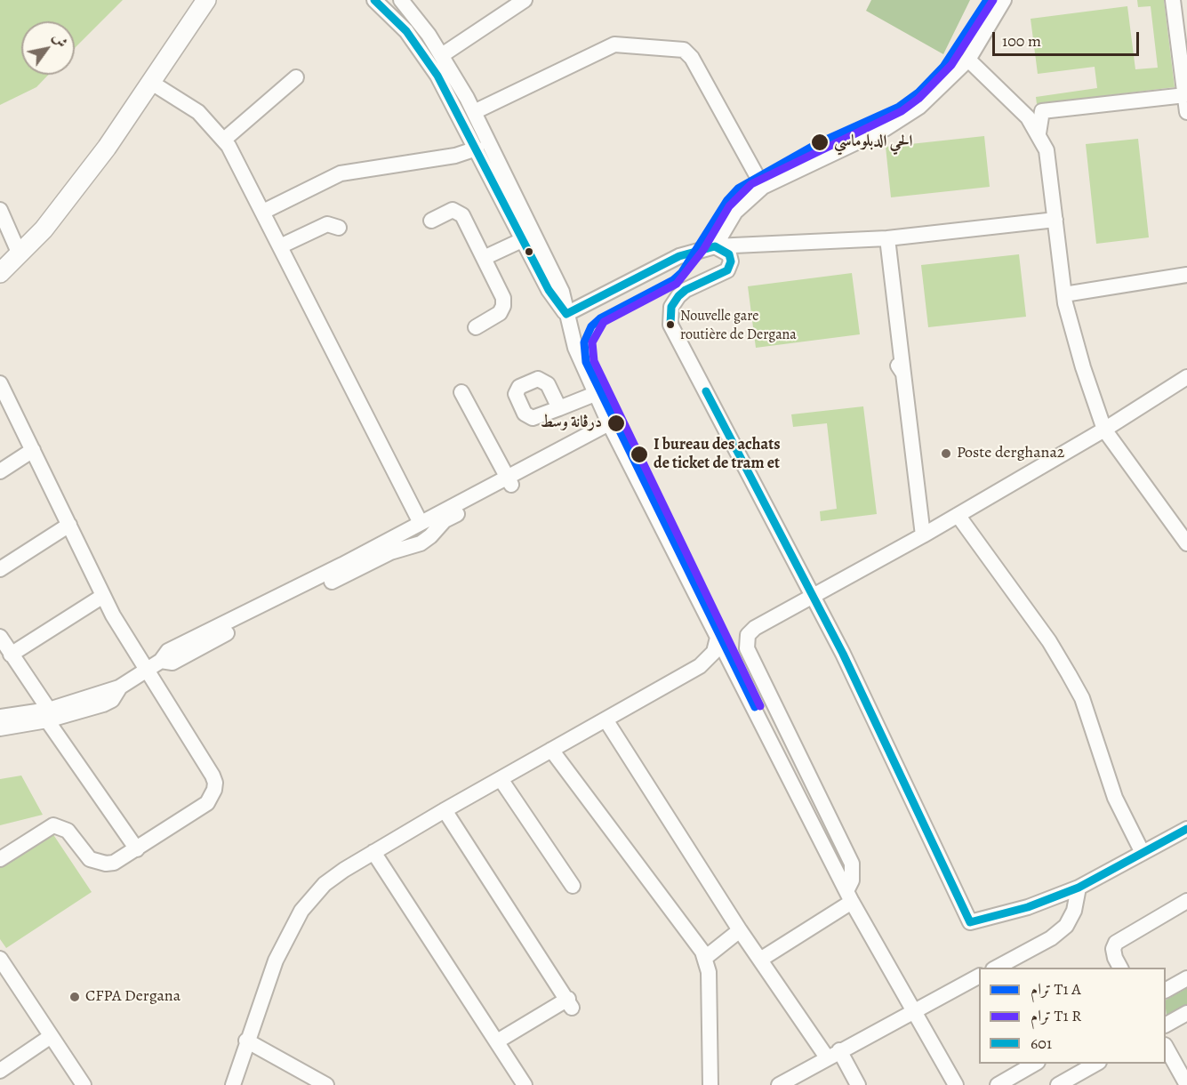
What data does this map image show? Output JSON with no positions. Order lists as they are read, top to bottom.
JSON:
{
  "places": [
    "الحي الدبلوماسي",
    "Nouvelle gare routière de Dergana",
    "درڨانة وسط",
    "Poste derghana2",
    "I bureau des achats de ticket de tram et",
    "CFPA Dergana"
  ],
  "lines": ["transit line 601"],
  "legend": ["ترام T1 A", "ترام T1 R", "601"],
  "scale_bar": "100 m",
  "north": "top right"
}
